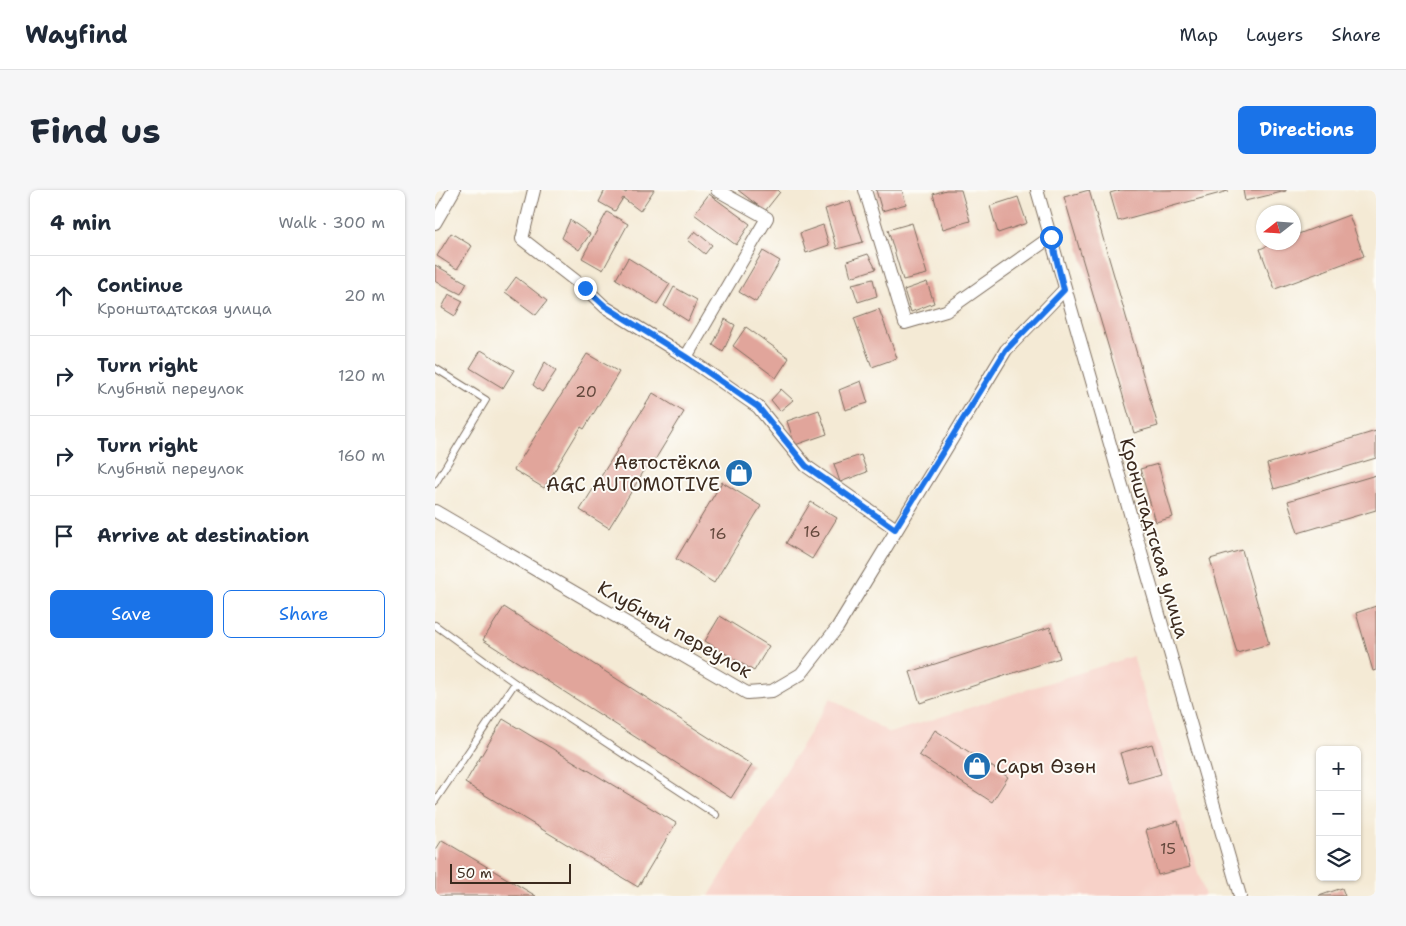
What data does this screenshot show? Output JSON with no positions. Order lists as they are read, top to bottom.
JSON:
{
  "streets": {
    "street": ["Кронштадтская улица", "Клубный переулок"]
  },
  "crossings": [
    ["Кронштадтская улица", "Клубный переулок"]
  ],
  "places": {
    "shop": ["Автостёкла AGC AUTOMOTIVE", "Сары Өзөн"]
  },
  "house_numbers": [
    "20",
    "16",
    "16",
    "15"
  ],
  "scale_bar": "50 m",
  "north": "left",
  "page": {
    "header": "Wayfind",
    "nav": ["Map", "Layers", "Share"],
    "buttons": [
      "Directions",
      ["Save", "Share"]
    ],
    "title": "Find us",
    "heading": ["4 min", "Walk · 300 m"],
    "list": [
      ["Continue", "Кронштадтская улица", "20 m"],
      ["Turn right", "Клубный переулок", "120 m"],
      ["Turn right", "Клубный переулок", "160 m"],
      "Arrive at destination"
    ],
    "map_buttons": ["+", "−"],
    "scale": "50 m"
  }
}
